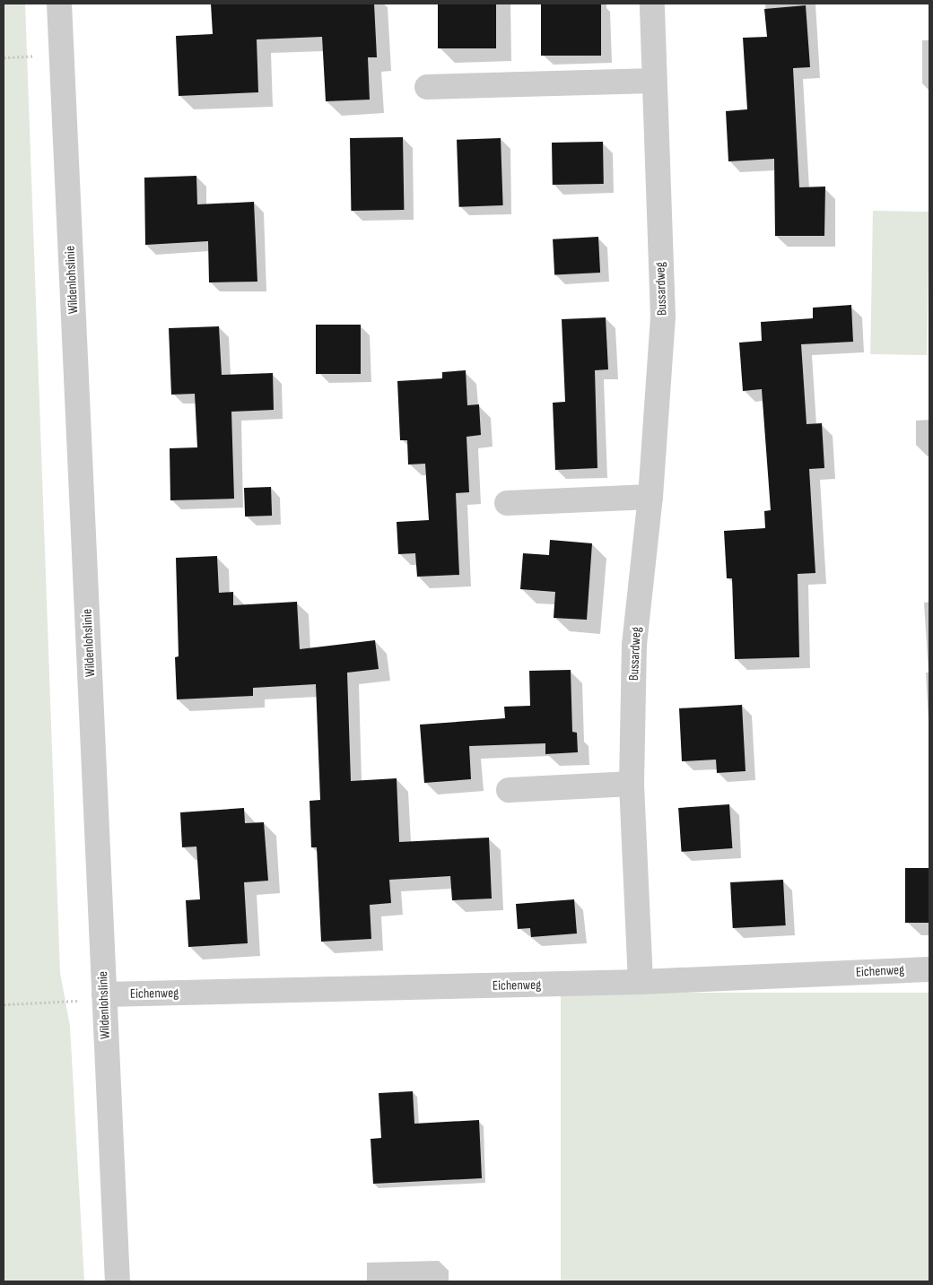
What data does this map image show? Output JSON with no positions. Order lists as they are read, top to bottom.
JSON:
{
  "streets": {
    "street": ["Wildenlohslinie", "Bussardweg", "Eichenweg"]
  },
  "crossings": [
    ["Wildenlohslinie", "Eichenweg"],
    ["Bussardweg", "Eichenweg"]
  ]
}
